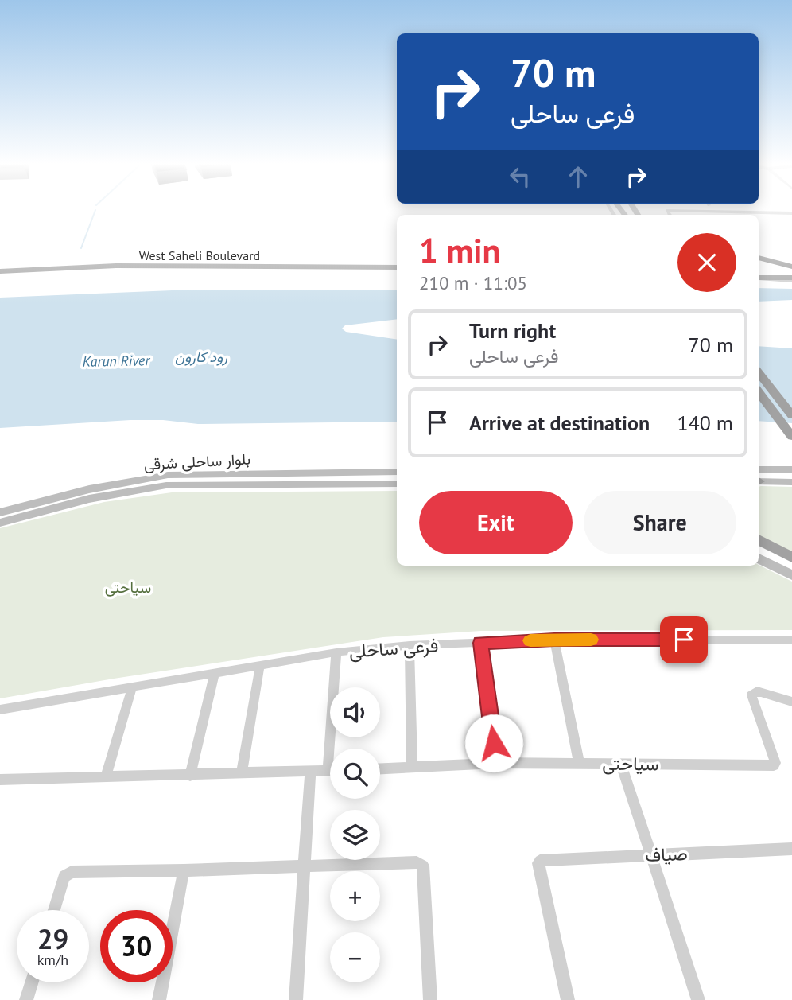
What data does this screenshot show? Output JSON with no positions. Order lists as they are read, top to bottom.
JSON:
{
  "streets": {
    "main road": ["West Saheli Boulevard", "بلوار ساحلی شرقی"],
    "street": ["فرعی ساحلی", "سیاحتی", "صیاف"]
  },
  "water": ["رود کارون", "Karun River"],
  "parks": ["سیاحتی"],
  "page": {
    "turn": ["70 m", "فرعی ساحلی"],
    "heading": ["1 min", "210 m · 11:05"],
    "list": [
      {
        "name": "Turn right",
        "note": "فرعی ساحلی",
        "value": "70 m"
      },
      {
        "name": "Arrive at destination",
        "value": "140 m"
      }
    ],
    "buttons": ["Exit", "Share"],
    "map_buttons": ["+", "−"],
    "speed": "29 km/h",
    "limit": "30"
  }
}
